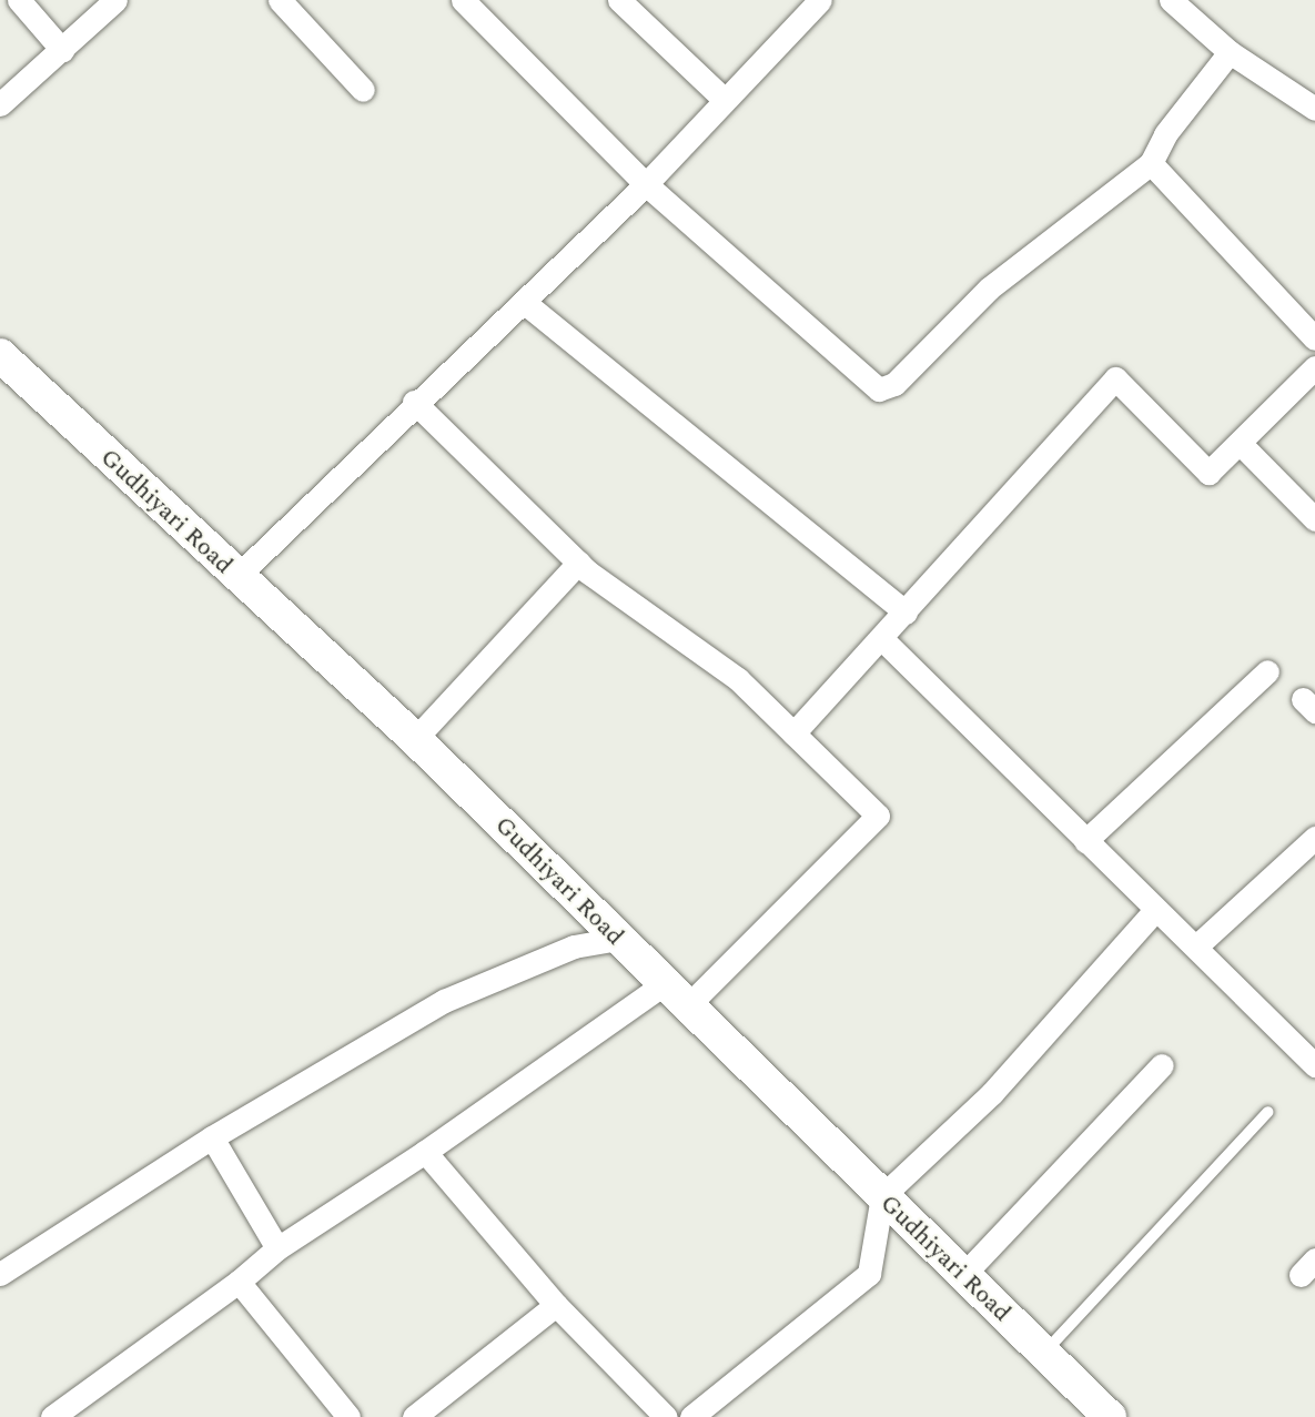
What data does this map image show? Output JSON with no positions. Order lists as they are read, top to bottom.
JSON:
{
  "streets": {
    "street": ["Gudhiyari Road"]
  }
}
